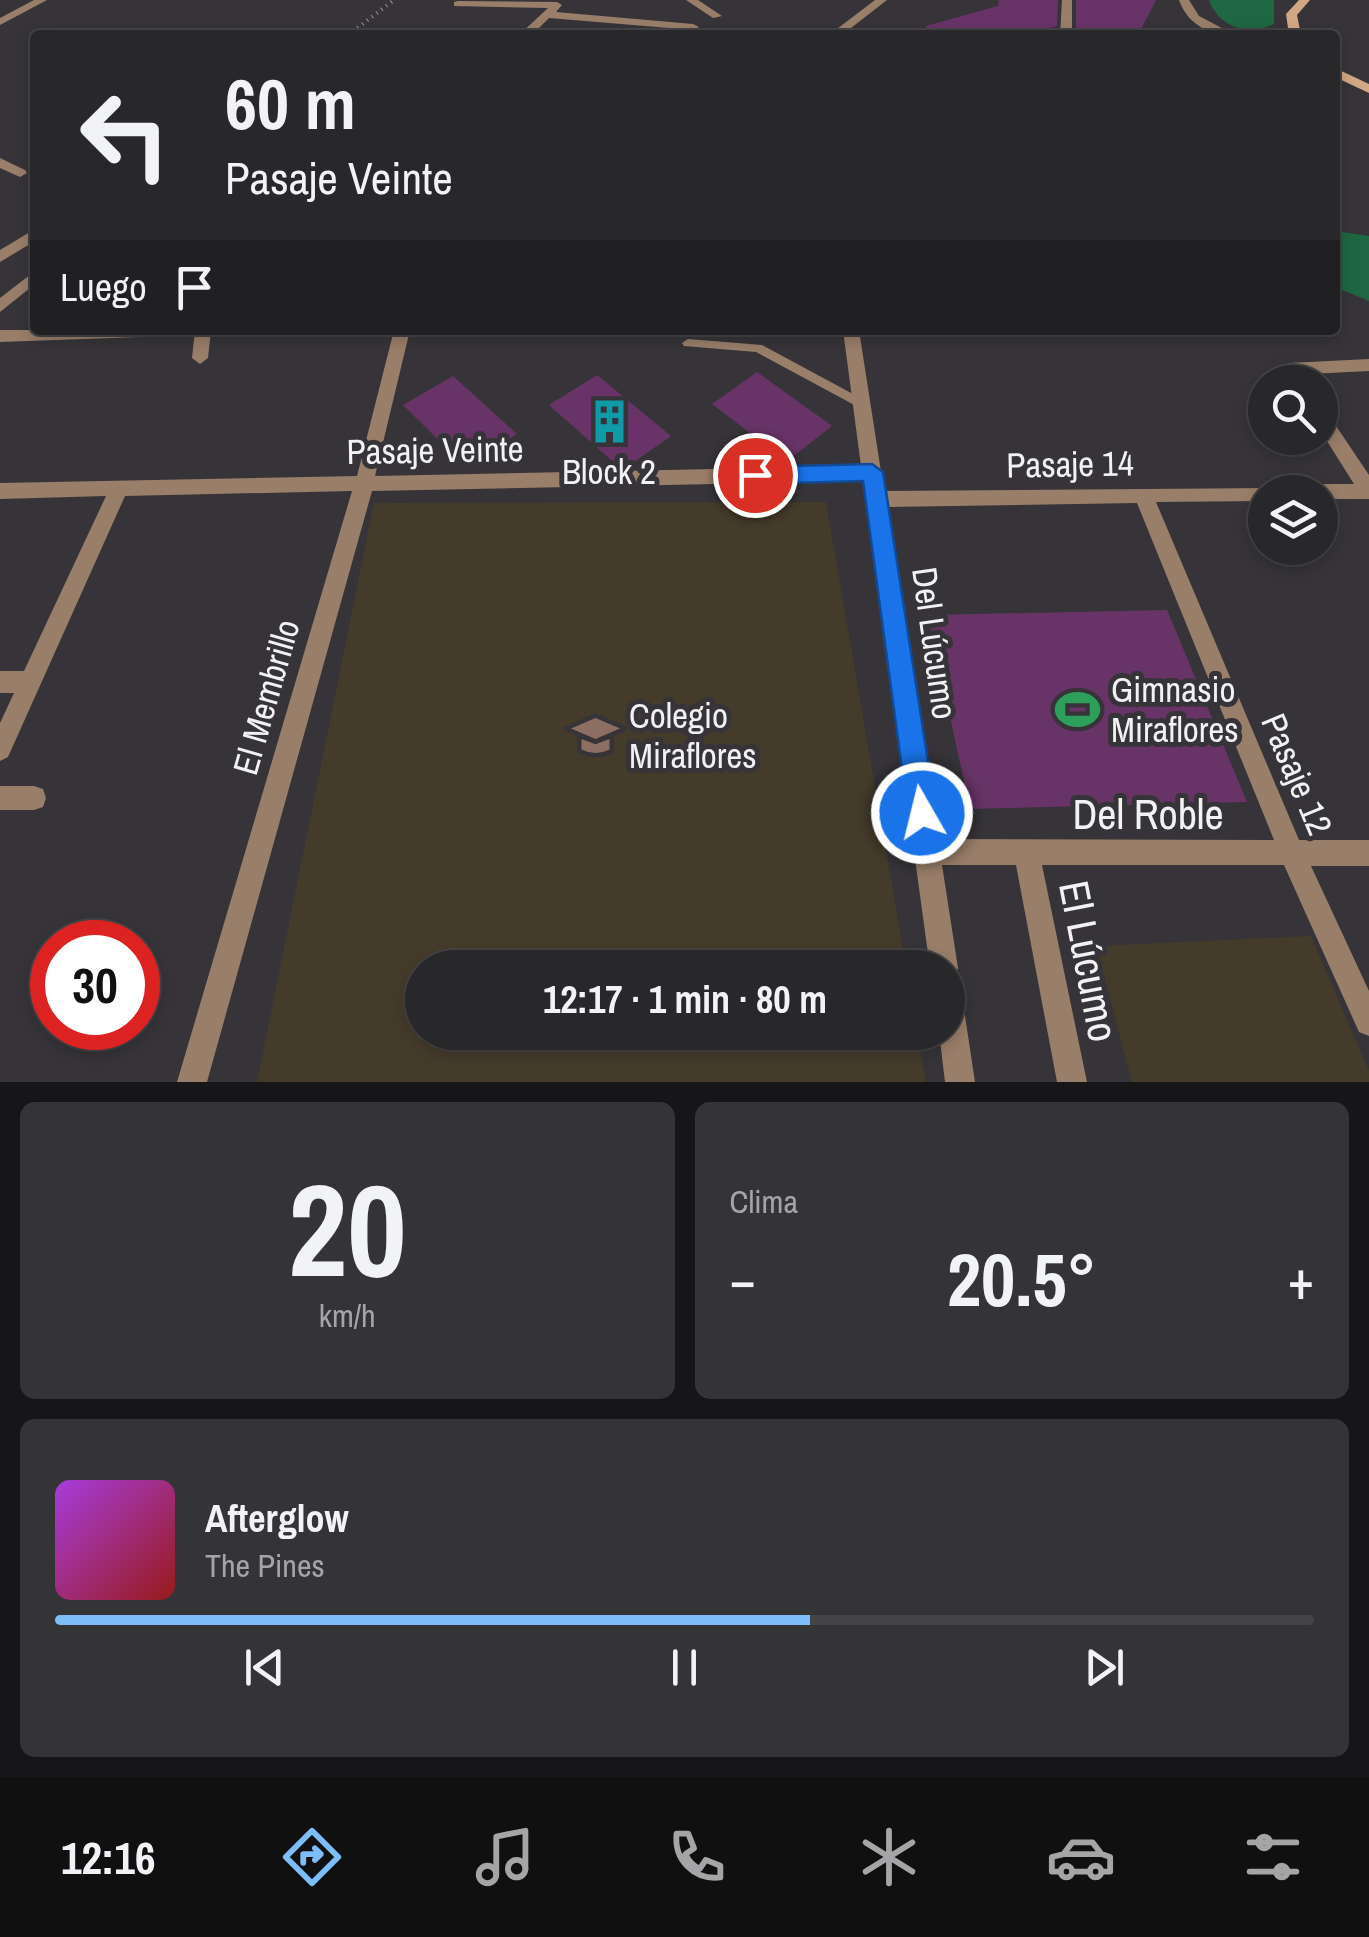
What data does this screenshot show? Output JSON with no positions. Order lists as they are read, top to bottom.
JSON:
{
  "streets": {
    "street": [
      "Pasaje Veinte",
      "Pasaje 14",
      "Del Lúcumo",
      "El Membrillo",
      "Pasaje 12",
      "Del Roble",
      "El Lúcumo"
    ]
  },
  "crossings": [
    ["Pasaje Veinte", "Del Lúcumo"],
    ["Pasaje Veinte", "El Membrillo"],
    ["Pasaje 14", "Del Lúcumo"],
    ["Pasaje 14", "Pasaje 12"],
    ["Del Lúcumo", "Del Roble"],
    ["Pasaje 12", "Del Roble"],
    ["Del Roble", "El Lúcumo"]
  ],
  "places": {
    "building": ["Block 2"],
    "sports": ["Gimnasio Miraflores"],
    "school or university": ["Colegio Miraflores"]
  },
  "page": {
    "turn": ["60 m", "Pasaje Veinte"],
    "then": "Luego",
    "limit": "30",
    "trip": "12:17 · 1 min · 80 m",
    "tile": [
      ["20", "km/h"],
      "Clima"
    ],
    "heat": ["−", "20.5°", "+"],
    "song": ["Afterglow", "The Pines"],
    "tabs": "12:16"
  }
}
